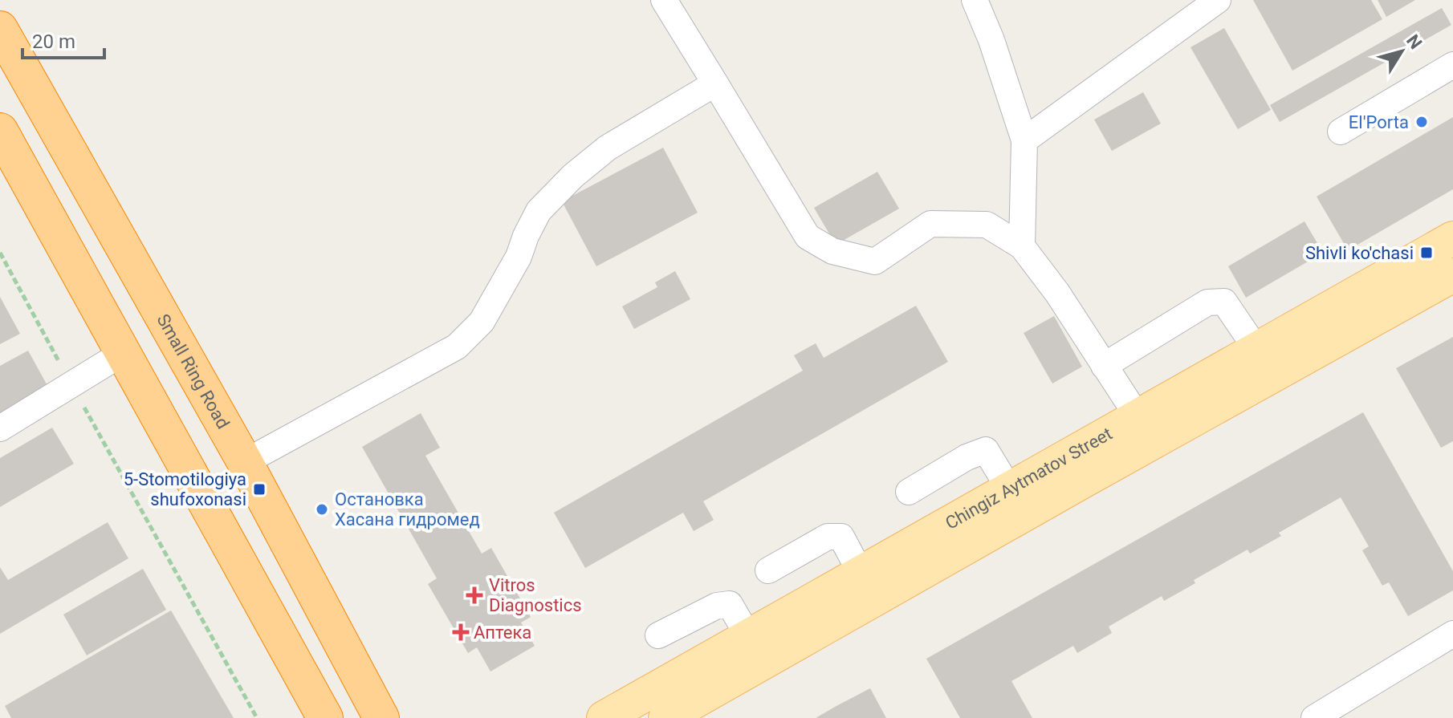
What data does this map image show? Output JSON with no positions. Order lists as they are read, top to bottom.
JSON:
{
  "streets": {
    "highway": ["Small Ring Road"],
    "main road": ["Chingiz Aytmatov Street"]
  },
  "places": {
    "other": ["El'Porta", "Остановка Хасана гидромед"],
    "transit": ["Shivli ko'chasi", "5-Stomotilogiya shufoxonasi"],
    "health": ["Vitros Diagnostics", "Аптека"]
  },
  "scale_bar": "20 m",
  "north": "top right"
}
